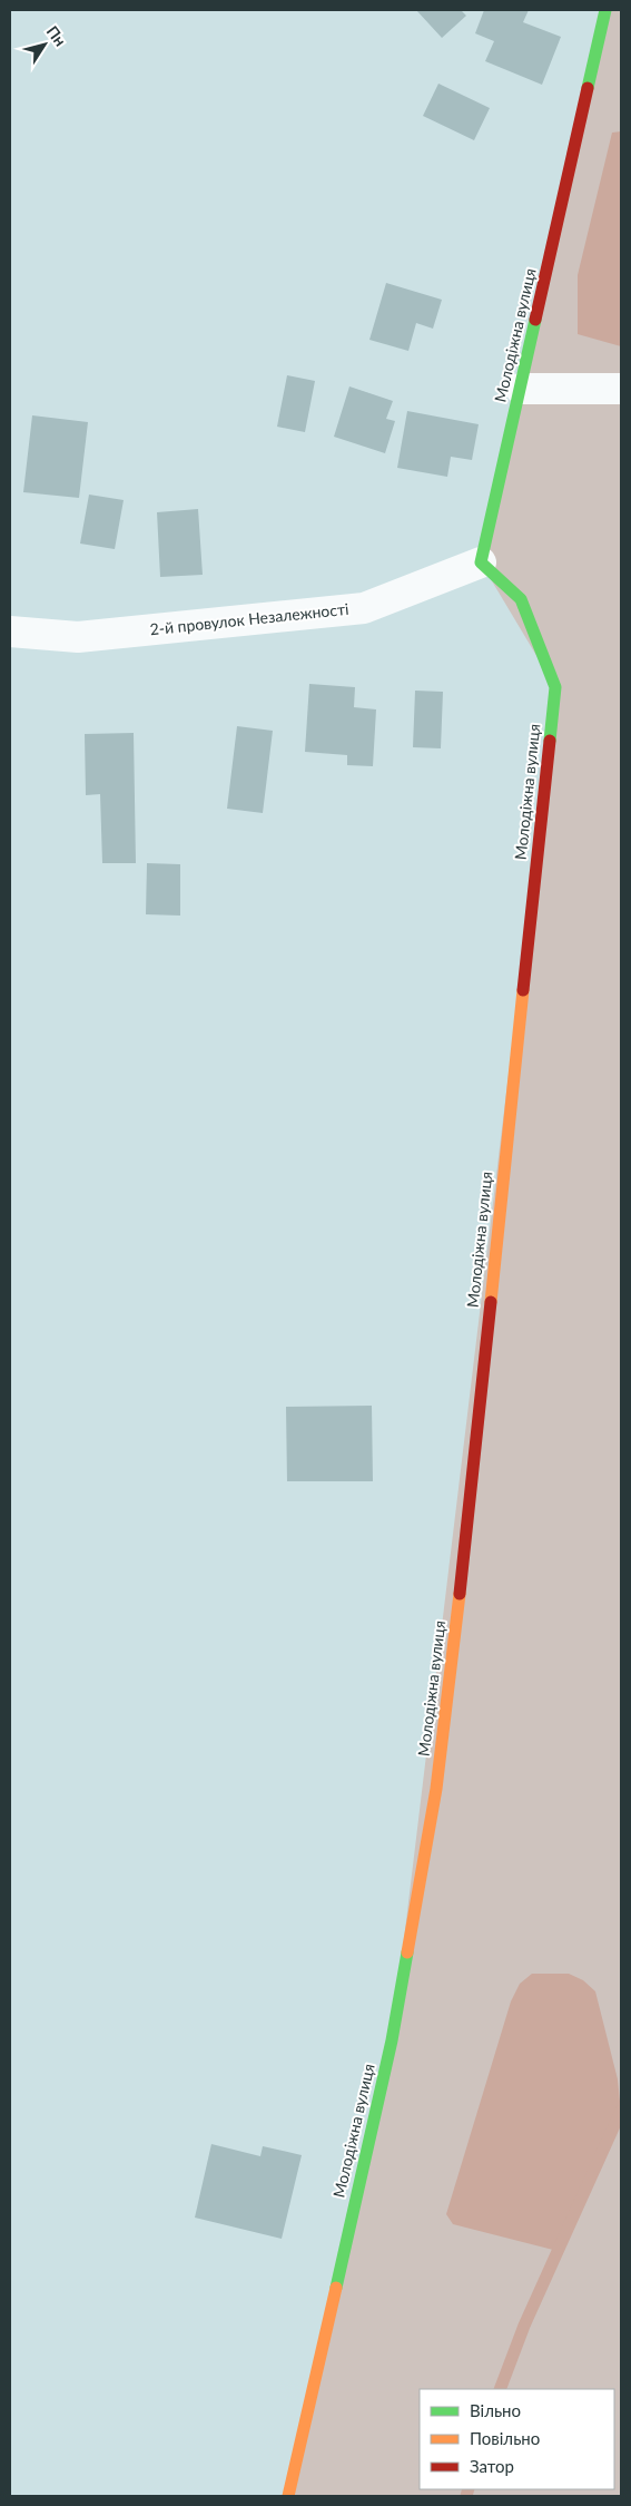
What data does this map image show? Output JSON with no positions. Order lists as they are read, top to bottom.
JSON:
{
  "streets": {
    "street": ["Молодіжна вулиця", "2-й провулок Незалежності"]
  },
  "crossings": [
    ["Молодіжна вулиця", "2-й провулок Незалежності"]
  ],
  "legend": ["Вільно", "Повільно", "Затор"],
  "north": "top right"
}
